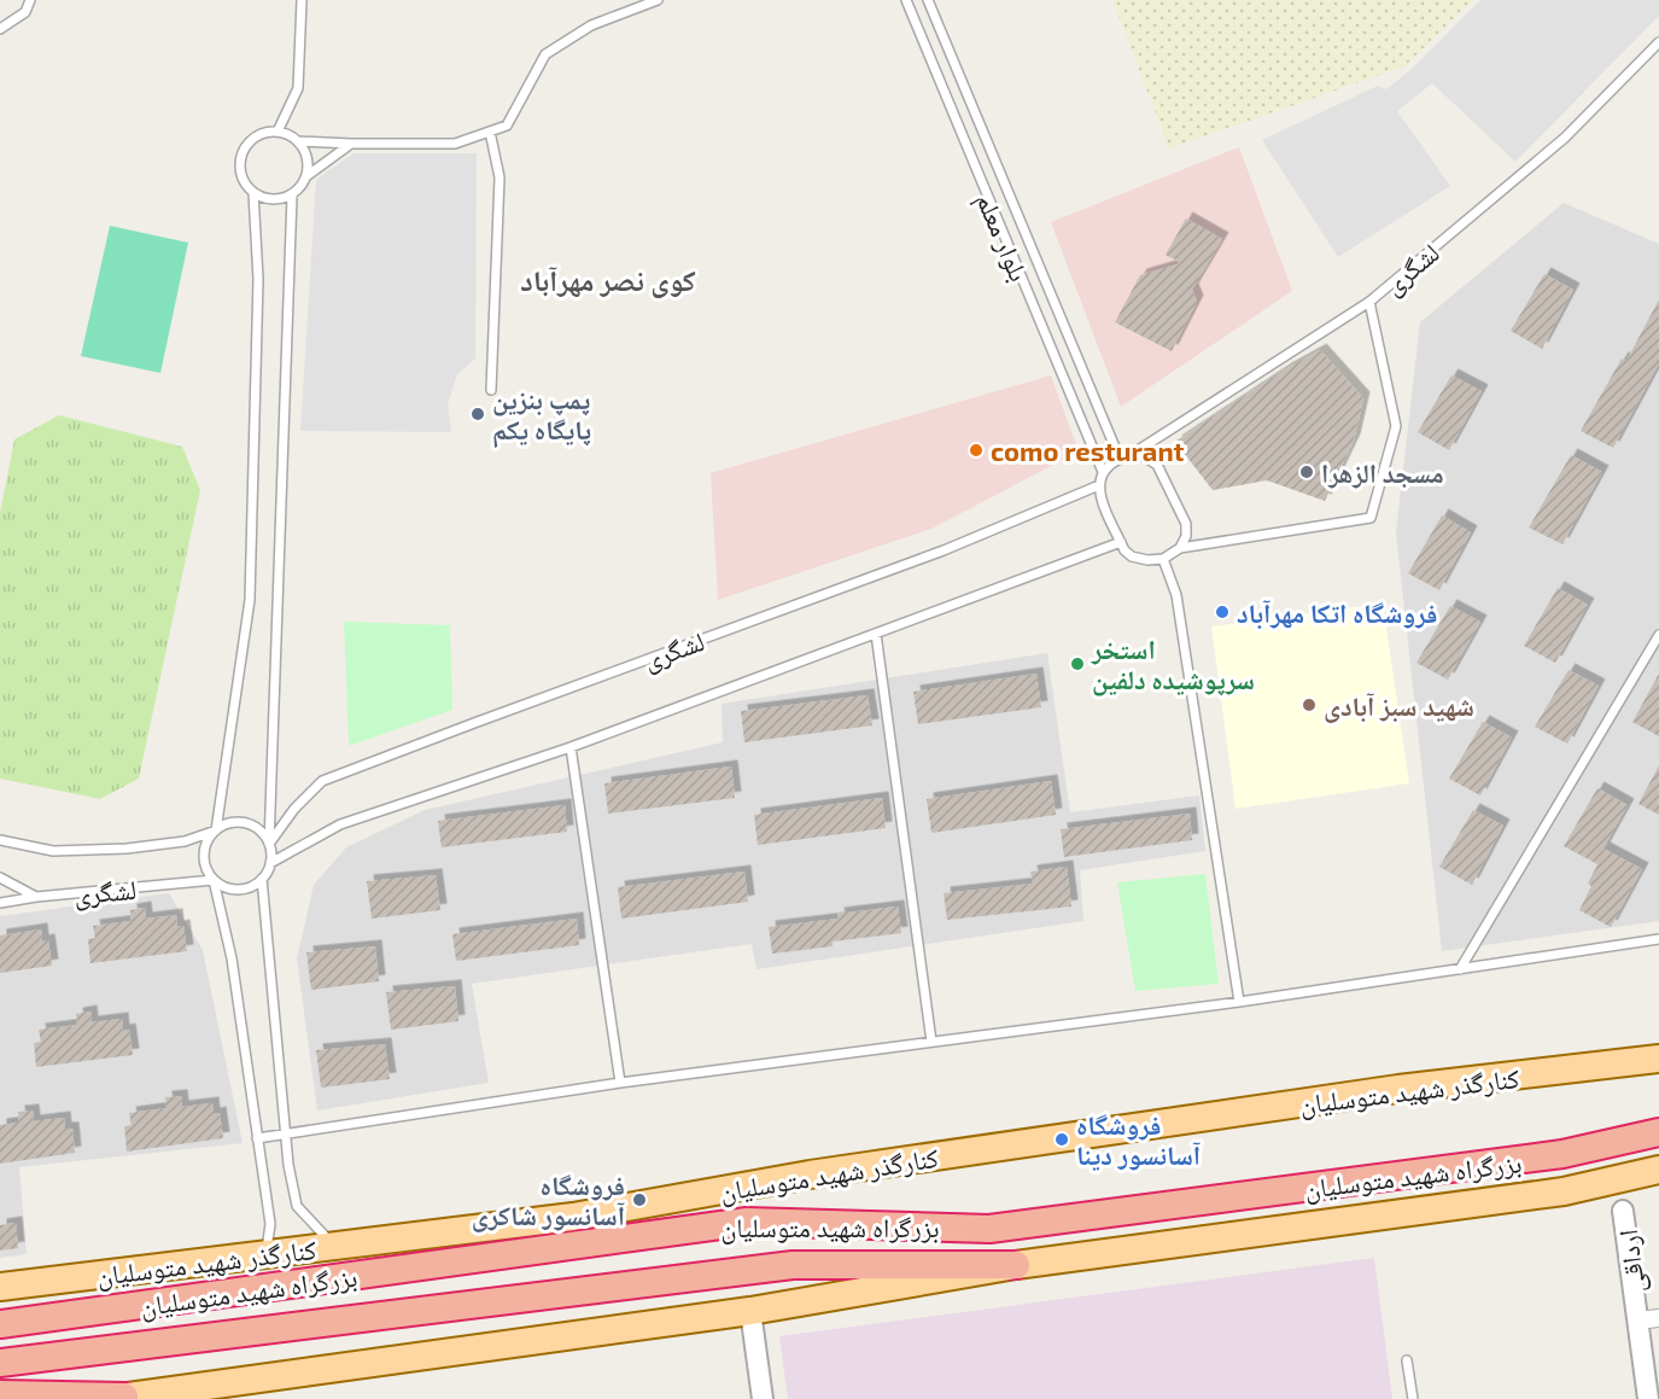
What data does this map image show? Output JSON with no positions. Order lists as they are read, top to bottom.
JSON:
{
  "streets": {
    "highway": ["بزرگراه شهید متوسلیان"],
    "main road": ["کنارگذر شهید متوسلیان"],
    "street": ["ارداقی"],
    "lane": ["بلوار معلم", "لشگری"]
  },
  "crossings": [
    ["بلوار معلم", "لشگری"]
  ],
  "districts": ["کوی نصر مهرآباد"],
  "places": [
    "پمپ بنزين پايگاه يكم",
    "como resturant",
    "مسجد الزهرا",
    "فروشگاه اتکا مهرآباد",
    "استخر سرپوشیده دلفین",
    "شهید سبز آبادی",
    "فروشگاه آسانسور دینا",
    "فروشگاه آسانسور شاکری"
  ]
}
